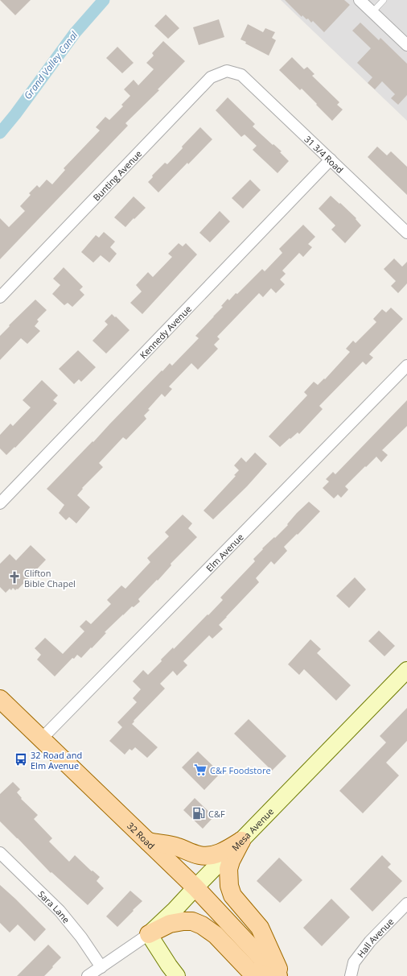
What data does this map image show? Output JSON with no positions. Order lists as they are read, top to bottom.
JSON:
{
  "streets": {
    "main road": ["32 Road"],
    "street": [
      "31 3/4 Road",
      "Bunting Avenue",
      "Kennedy Avenue",
      "Elm Avenue",
      "Mesa Avenue",
      "Sara Lane",
      "Hall Avenue"
    ]
  },
  "crossings": [
    ["31 3/4 Road", "Bunting Avenue"],
    ["31 3/4 Road", "Kennedy Avenue"],
    ["Elm Avenue", "32 Road"],
    ["Mesa Avenue", "32 Road"],
    ["Mesa Avenue", "Sara Lane"]
  ],
  "water": ["Grand Valley Canal"],
  "places": {
    "church": ["Clifton Bible Chapel"],
    "bus stop": ["32 Road and Elm Avenue"],
    "supermarket": ["C&F Foodstore"],
    "fuel station": ["C&F"]
  }
}
